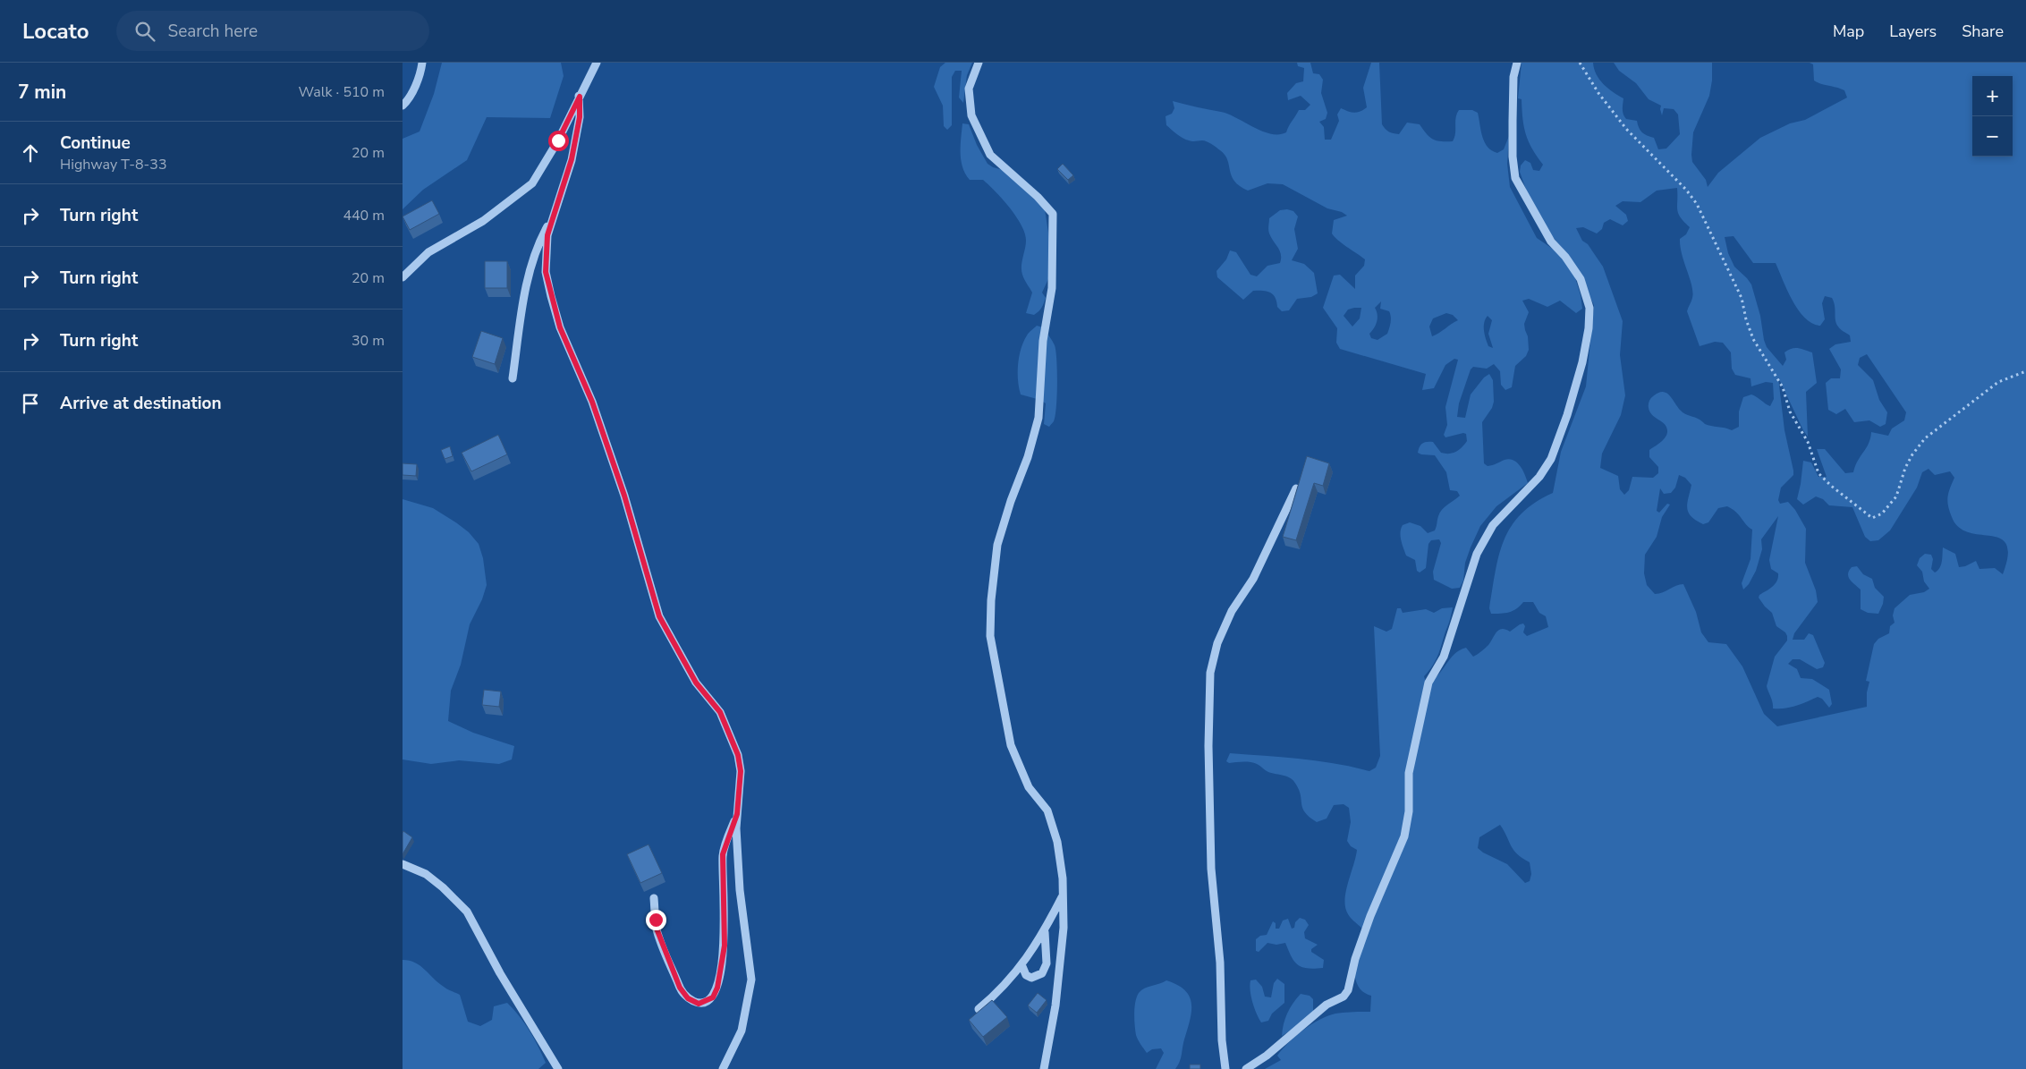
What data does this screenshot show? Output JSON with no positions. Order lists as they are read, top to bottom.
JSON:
{
  "page": {
    "header": "Locato",
    "search": "Search here",
    "nav": ["Map", "Layers", "Share"],
    "heading": ["7 min", "Walk · 510 m"],
    "map_buttons": ["+", "−"],
    "list": [
      ["Continue", "Highway T-8-33", "20 m"],
      ["Turn right", "440 m"],
      ["Turn right", "20 m"],
      ["Turn right", "30 m"],
      "Arrive at destination"
    ]
  }
}
